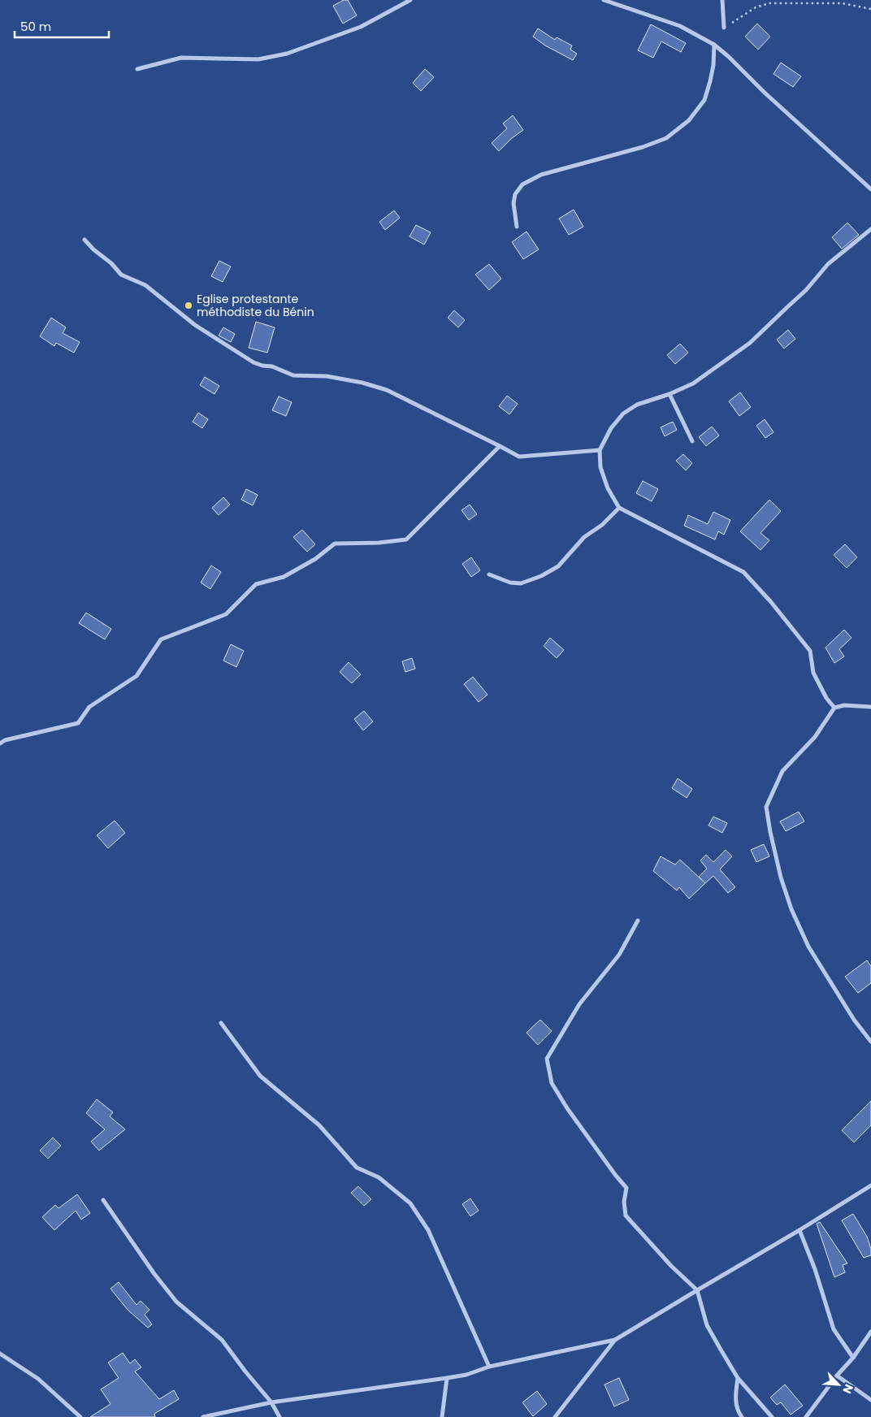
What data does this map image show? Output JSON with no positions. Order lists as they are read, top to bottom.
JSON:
{
  "places": ["Eglise protestante méthodiste du Bénin"],
  "scale_bar": "50 m",
  "north": "bottom right"
}
